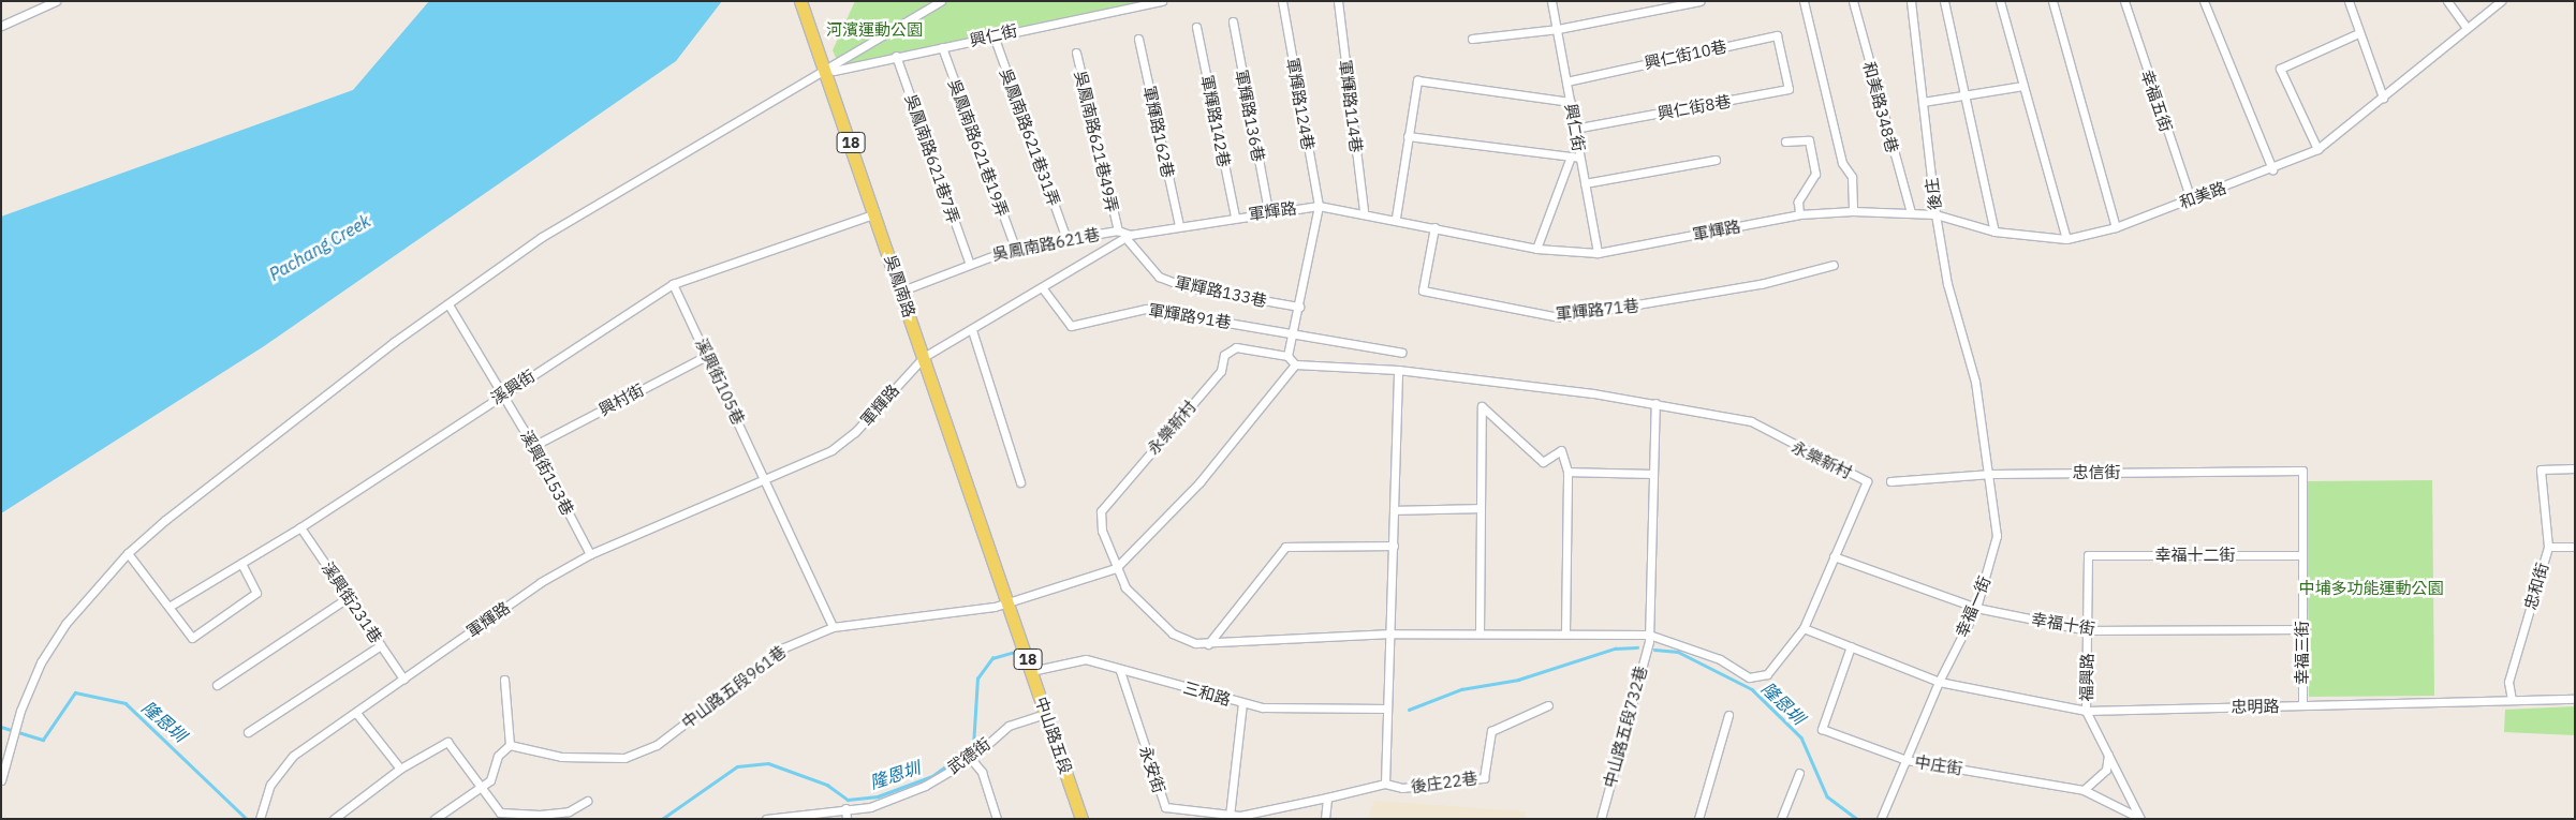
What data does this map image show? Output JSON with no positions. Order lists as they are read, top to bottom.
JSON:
{
  "streets": {
    "main road": ["18", "吳鳳南路", "中山路五段"],
    "street": [
      "興仁街",
      "興仁街10巷",
      "幸福五街",
      "軍輝路124巷",
      "軍輝路114巷",
      "興仁街8巷",
      "和美路348巷",
      "軍輝路136巷",
      "軍輝路142巷",
      "軍輝路162巷",
      "吳鳳南路621巷31弄",
      "吳鳳南路621巷49弄",
      "吳鳳南路621巷19弄",
      "吳鳳南路621巷7弄",
      "後庄",
      "和美路",
      "軍輝路",
      "吳鳳南路621巷",
      "軍輝路133巷",
      "軍輝路71巷",
      "軍輝路91巷",
      "溪興街105巷",
      "溪興街",
      "興村街",
      "永樂新村",
      "溪興街153巷",
      "忠信街",
      "幸福十二街",
      "忠和街",
      "溪興街231巷",
      "幸福一街",
      "幸福十街",
      "幸福三街",
      "福興路",
      "中山路五段961巷",
      "三和路",
      "忠明路",
      "中山路五段732巷",
      "武德街",
      "中庄街",
      "永安街",
      "後庄22巷"
    ]
  },
  "crossings": [
    ["興仁街", "興仁街10巷"],
    ["興仁街", "興仁街8巷"],
    ["興仁街", "吳鳳南路621巷31弄"],
    ["興仁街", "18"],
    ["興仁街", "吳鳳南路621巷19弄"],
    ["興仁街", "吳鳳南路621巷7弄"],
    ["興仁街", "軍輝路"],
    ["興仁街", "吳鳳南路"],
    ["興仁街10巷", "興仁街8巷"],
    ["幸福五街", "和美路"],
    ["軍輝路124巷", "軍輝路"],
    ["軍輝路114巷", "軍輝路"],
    ["和美路348巷", "和美路"],
    ["軍輝路136巷", "軍輝路"],
    ["軍輝路142巷", "軍輝路"],
    ["軍輝路162巷", "軍輝路"],
    ["吳鳳南路621巷31弄", "吳鳳南路621巷"],
    ["吳鳳南路621巷49弄", "吳鳳南路621巷"],
    ["18", "吳鳳南路"],
    ["吳鳳南路621巷19弄", "吳鳳南路621巷"],
    ["吳鳳南路621巷7弄", "吳鳳南路621巷"],
    ["後庄", "和美路"],
    ["後庄", "幸福一街"],
    ["和美路", "軍輝路"],
    ["軍輝路", "吳鳳南路621巷"],
    ["軍輝路", "吳鳳南路"],
    ["軍輝路", "軍輝路133巷"],
    ["軍輝路", "軍輝路71巷"],
    ["軍輝路", "軍輝路91巷"],
    ["軍輝路", "溪興街105巷"],
    ["軍輝路", "溪興街153巷"],
    ["軍輝路", "溪興街231巷"],
    ["吳鳳南路621巷", "吳鳳南路"],
    ["吳鳳南路621巷", "軍輝路133巷"],
    ["吳鳳南路", "溪興街"],
    ["吳鳳南路", "中山路五段"],
    ["溪興街105巷", "溪興街"],
    ["溪興街105巷", "興村街"],
    ["溪興街", "溪興街153巷"],
    ["溪興街", "溪興街231巷"],
    ["興村街", "溪興街153巷"],
    ["永樂新村", "幸福十街"],
    ["永樂新村", "中山路五段732巷"],
    ["忠信街", "幸福一街"],
    ["忠信街", "幸福三街"],
    ["幸福十二街", "幸福三街"],
    ["幸福十二街", "福興路"],
    ["忠和街", "忠明路"],
    ["幸福一街", "幸福十街"],
    ["幸福一街", "忠明路"],
    ["幸福一街", "中庄街"],
    ["幸福十街", "幸福三街"],
    ["幸福十街", "福興路"],
    ["幸福三街", "忠明路"],
    ["福興路", "忠明路"],
    ["福興路", "中庄街"],
    ["中山路五段961巷", "中山路五段"],
    ["三和路", "中山路五段"],
    ["三和路", "永安街"],
    ["中山路五段", "武德街"],
    ["永安街", "後庄22巷"]
  ],
  "water": ["Pachang Creek", "隆恩圳"],
  "parks": ["河濱運動公園", "中埔多功能運動公園"]
}
